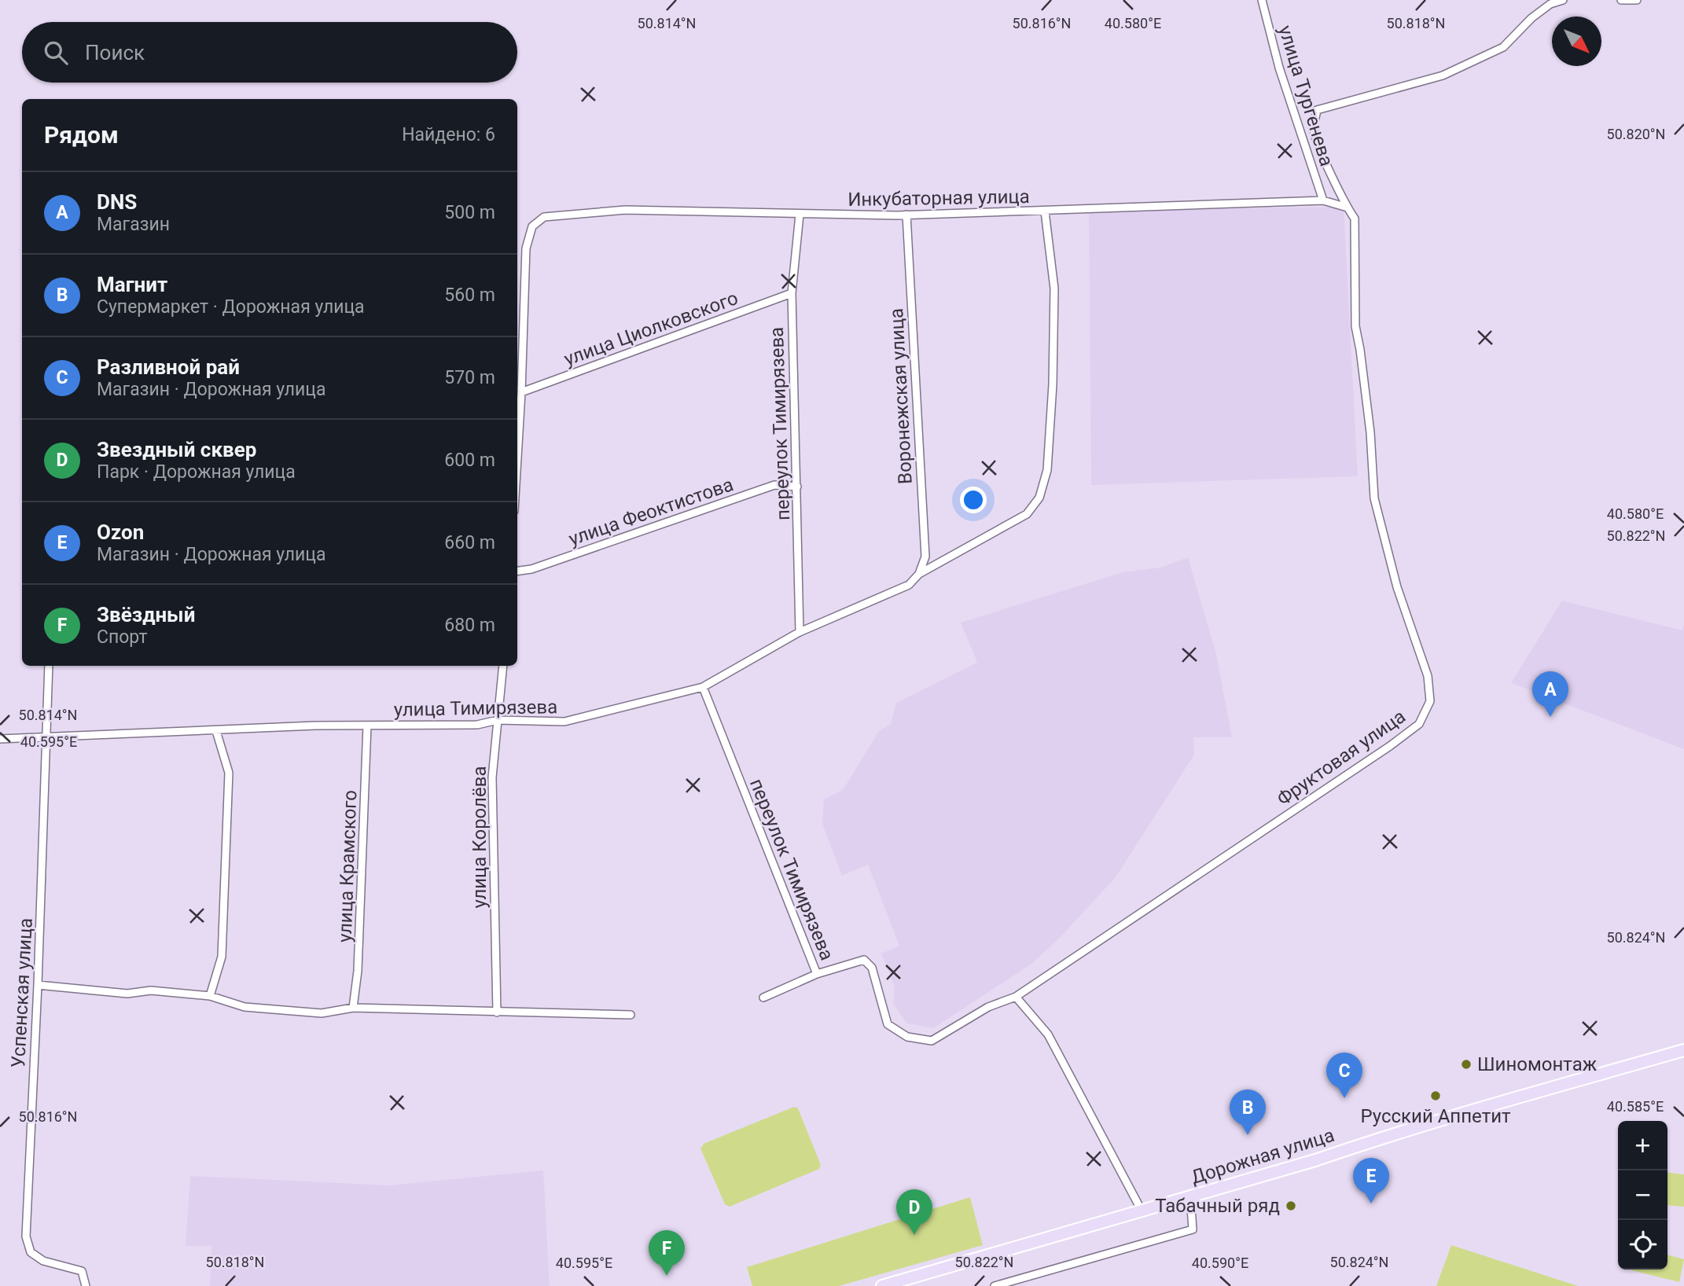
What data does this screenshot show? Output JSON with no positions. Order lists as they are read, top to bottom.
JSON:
{
  "streets": {
    "main road": ["Дорожная улица"],
    "street": [
      "улица Тургенева",
      "Инкубаторная улица",
      "улица Циолковского",
      "Воронежская улица",
      "переулок Тимирязева",
      "улица Феоктистова",
      "улица Тимирязева",
      "Фруктовая улица",
      "улица Королёва",
      "улица Крамского",
      "Успенская улица"
    ]
  },
  "crossings": [
    ["улица Тургенева", "Инкубаторная улица"],
    ["Инкубаторная улица", "улица Циолковского"],
    ["Инкубаторная улица", "Воронежская улица"],
    ["Инкубаторная улица", "переулок Тимирязева"],
    ["Инкубаторная улица", "улица Тимирязева"],
    ["Инкубаторная улица", "Фруктовая улица"],
    ["улица Циолковского", "переулок Тимирязева"],
    ["Воронежская улица", "улица Тимирязева"],
    ["переулок Тимирязева", "улица Феоктистова"],
    ["переулок Тимирязева", "улица Тимирязева"],
    ["переулок Тимирязева", "Фруктовая улица"],
    ["улица Тимирязева", "улица Королёва"],
    ["улица Тимирязева", "улица Крамского"],
    ["улица Тимирязева", "Успенская улица"]
  ],
  "places": ["Шиномонтаж", "Русский Аппетит", "Табачный ряд"],
  "north": "bottom right",
  "page": {
    "search": "Поиск",
    "heading": ["Рядом", "Найдено: 6"],
    "list": [
      {
        "mark": "A",
        "name": "DNS",
        "note": "Магазин",
        "value": "500 m"
      },
      {
        "mark": "B",
        "name": "Магнит",
        "note": "Супермаркет · Дорожная улица",
        "value": "560 m"
      },
      {
        "mark": "C",
        "name": "Разливной рай",
        "note": "Магазин · Дорожная улица",
        "value": "570 m"
      },
      {
        "mark": "D",
        "name": "Звездный сквер",
        "note": "Парк · Дорожная улица",
        "value": "600 m"
      },
      {
        "mark": "E",
        "name": "Ozon",
        "note": "Магазин · Дорожная улица",
        "value": "660 m"
      },
      {
        "mark": "F",
        "name": "Звёздный",
        "note": "Спорт",
        "value": "680 m"
      }
    ],
    "pins": [
      "A",
      "C",
      "B",
      "E",
      "D",
      "F"
    ],
    "map_buttons": ["+", "−"]
  },
  "coordinates": [
    "40.580°E",
    "50.814°N",
    "50.816°N",
    "50.818°N",
    "50.820°N",
    "50.822°N",
    "40.595°E",
    "50.824°N",
    "40.585°E",
    "40.590°E"
  ]
}
